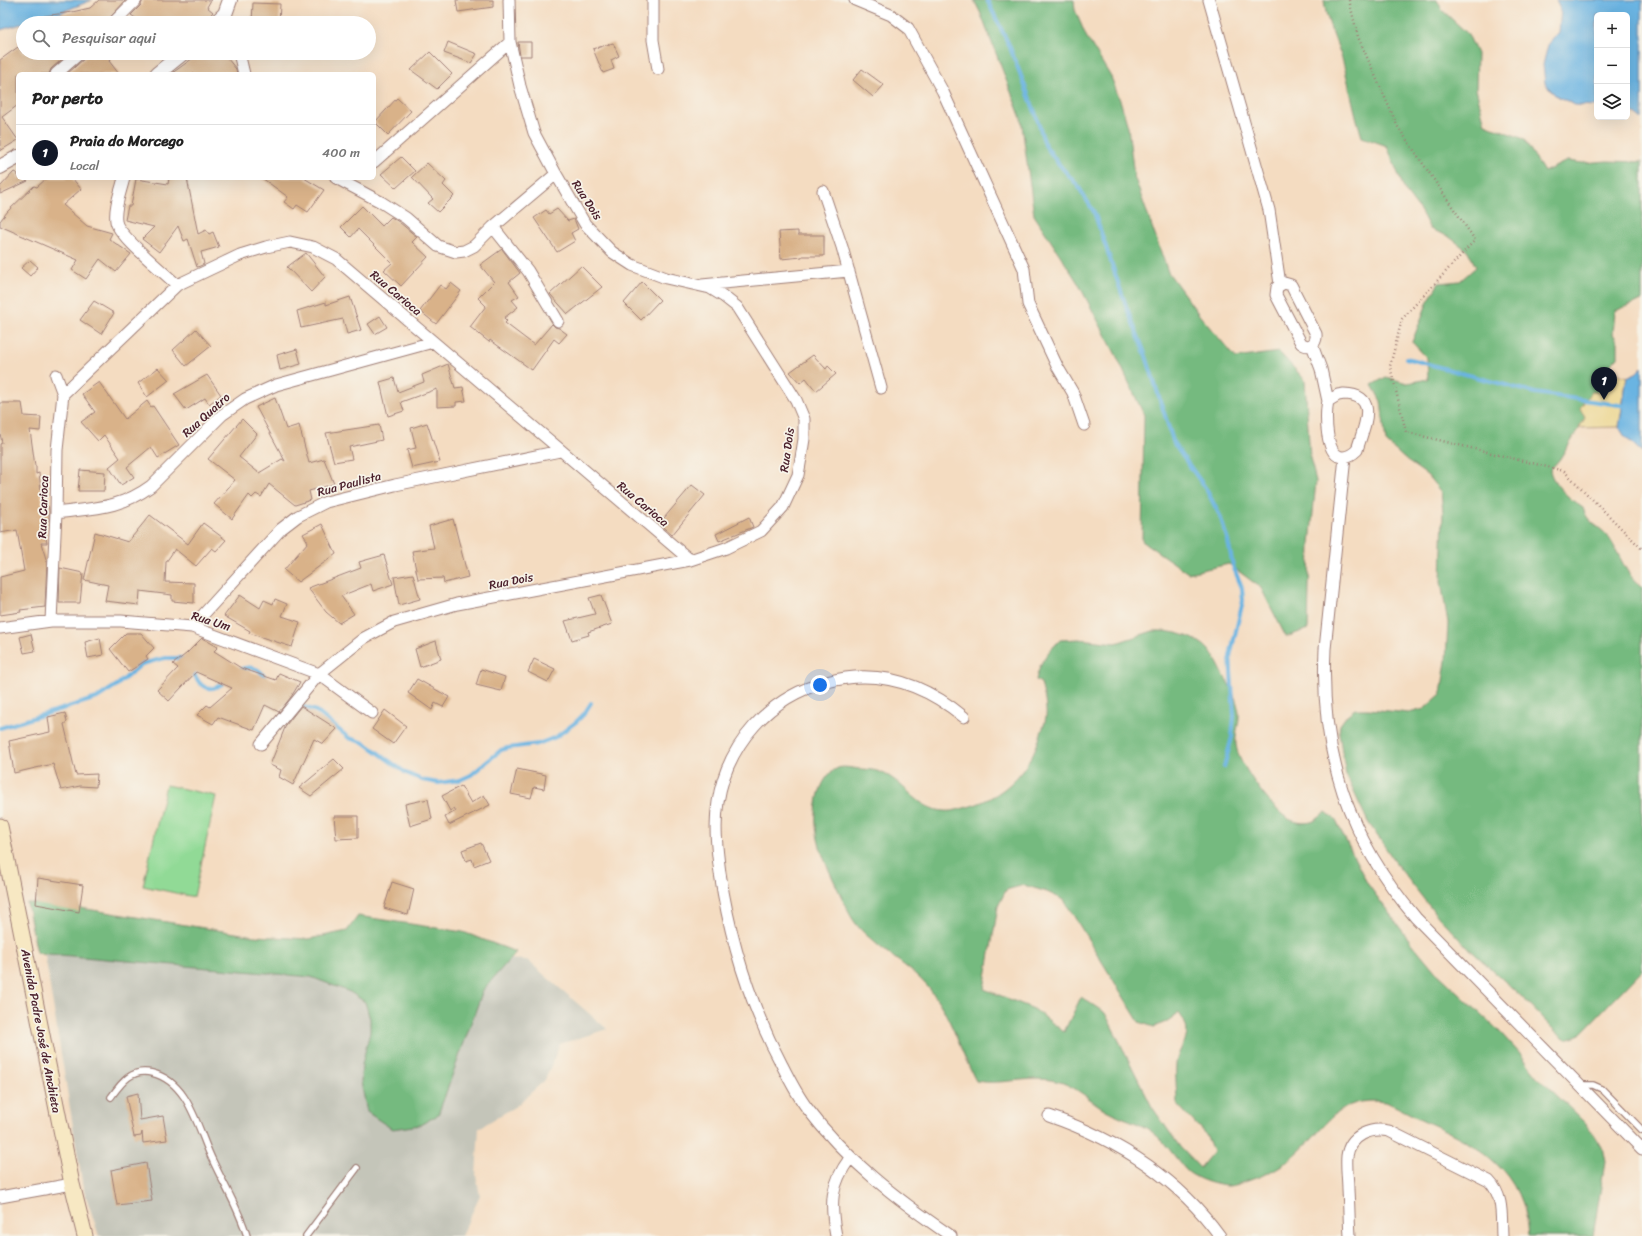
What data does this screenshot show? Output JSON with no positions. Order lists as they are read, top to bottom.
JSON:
{
  "streets": {
    "main road": ["Avenida Padre José de Anchieta"],
    "street": [
      "Rua Dois",
      "Rua Carioca",
      "Rua Quatro",
      "Rua Paulista",
      "Rua Um"
    ]
  },
  "crossings": [
    ["Rua Dois", "Rua Carioca"],
    ["Rua Dois", "Rua Um"],
    ["Rua Carioca", "Rua Quatro"],
    ["Rua Carioca", "Rua Paulista"],
    ["Rua Carioca", "Rua Um"],
    ["Rua Paulista", "Rua Um"]
  ],
  "page": {
    "map_buttons": ["+", "−"],
    "search": "Pesquisar aqui",
    "heading": "Por perto",
    "list": [
      {
        "mark": "1",
        "name": "Praia do Morcego",
        "note": "Local",
        "value": "400 m"
      }
    ],
    "pins": "1"
  }
}
